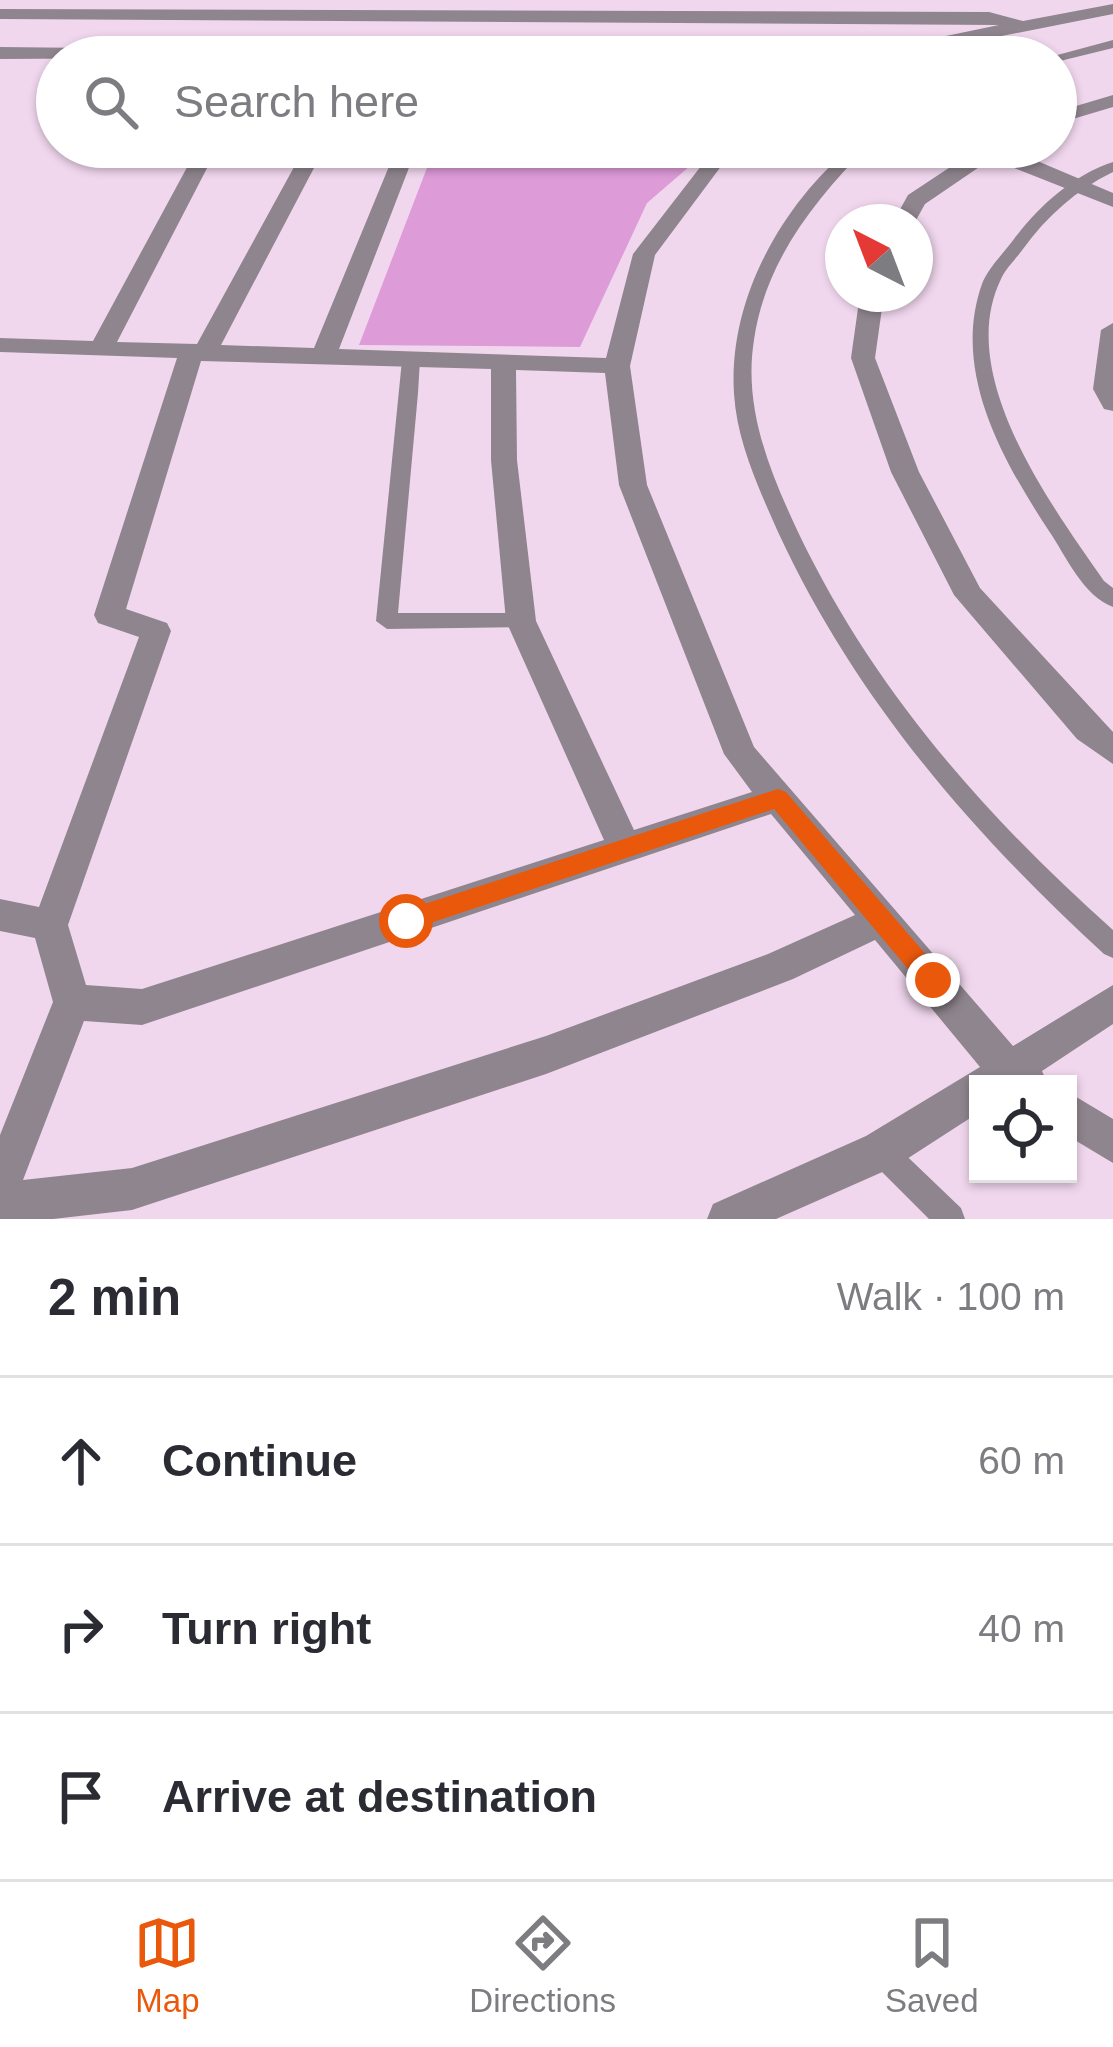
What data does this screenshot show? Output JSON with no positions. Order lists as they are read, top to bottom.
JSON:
{
  "north": "top left",
  "page": {
    "search": "Search here",
    "heading": ["2 min", "Walk · 100 m"],
    "list": [
      ["Continue", "60 m"],
      ["Turn right", "40 m"],
      "Arrive at destination"
    ],
    "nav": ["Map", "Directions", "Saved"]
  }
}
